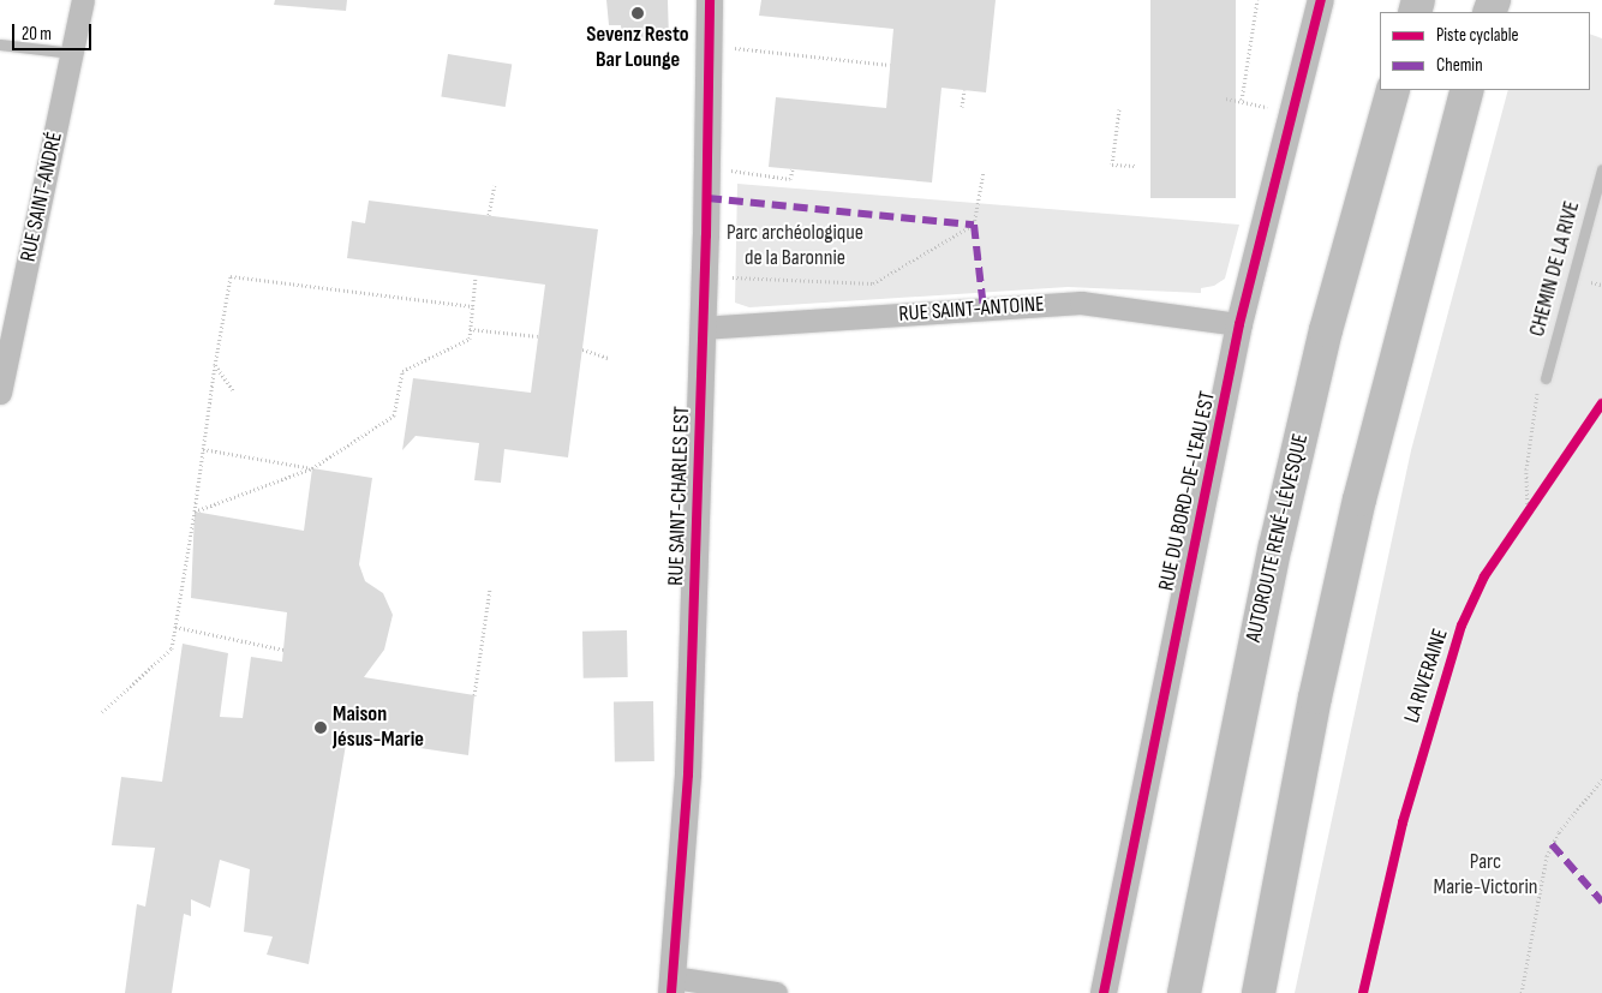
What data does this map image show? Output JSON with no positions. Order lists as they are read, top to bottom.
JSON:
{
  "streets": {
    "highway": ["AUTOROUTE RENÉ-LÉVESQUE"],
    "street": [
      "RUE SAINT-ANDRÉ",
      "RUE SAINT-ANTOINE",
      "RUE DU BORD-DE-L'EAU EST",
      "RUE SAINT-CHARLES EST"
    ],
    "lane": ["CHEMIN DE LA RIVE"],
    "cycle path": ["LA RIVERAINE"]
  },
  "crossings": [
    ["RUE SAINT-ANTOINE", "RUE DU BORD-DE-L'EAU EST"],
    ["RUE SAINT-ANTOINE", "RUE SAINT-CHARLES EST"]
  ],
  "parks": ["Parc archéologique de la Baronnie", "Parc Marie-Victorin"],
  "places": ["Sevenz Resto Bar Lounge", "Maison Jésus-Marie"],
  "legend": ["Piste cyclable", "Chemin"],
  "scale_bar": "20 m"
}
